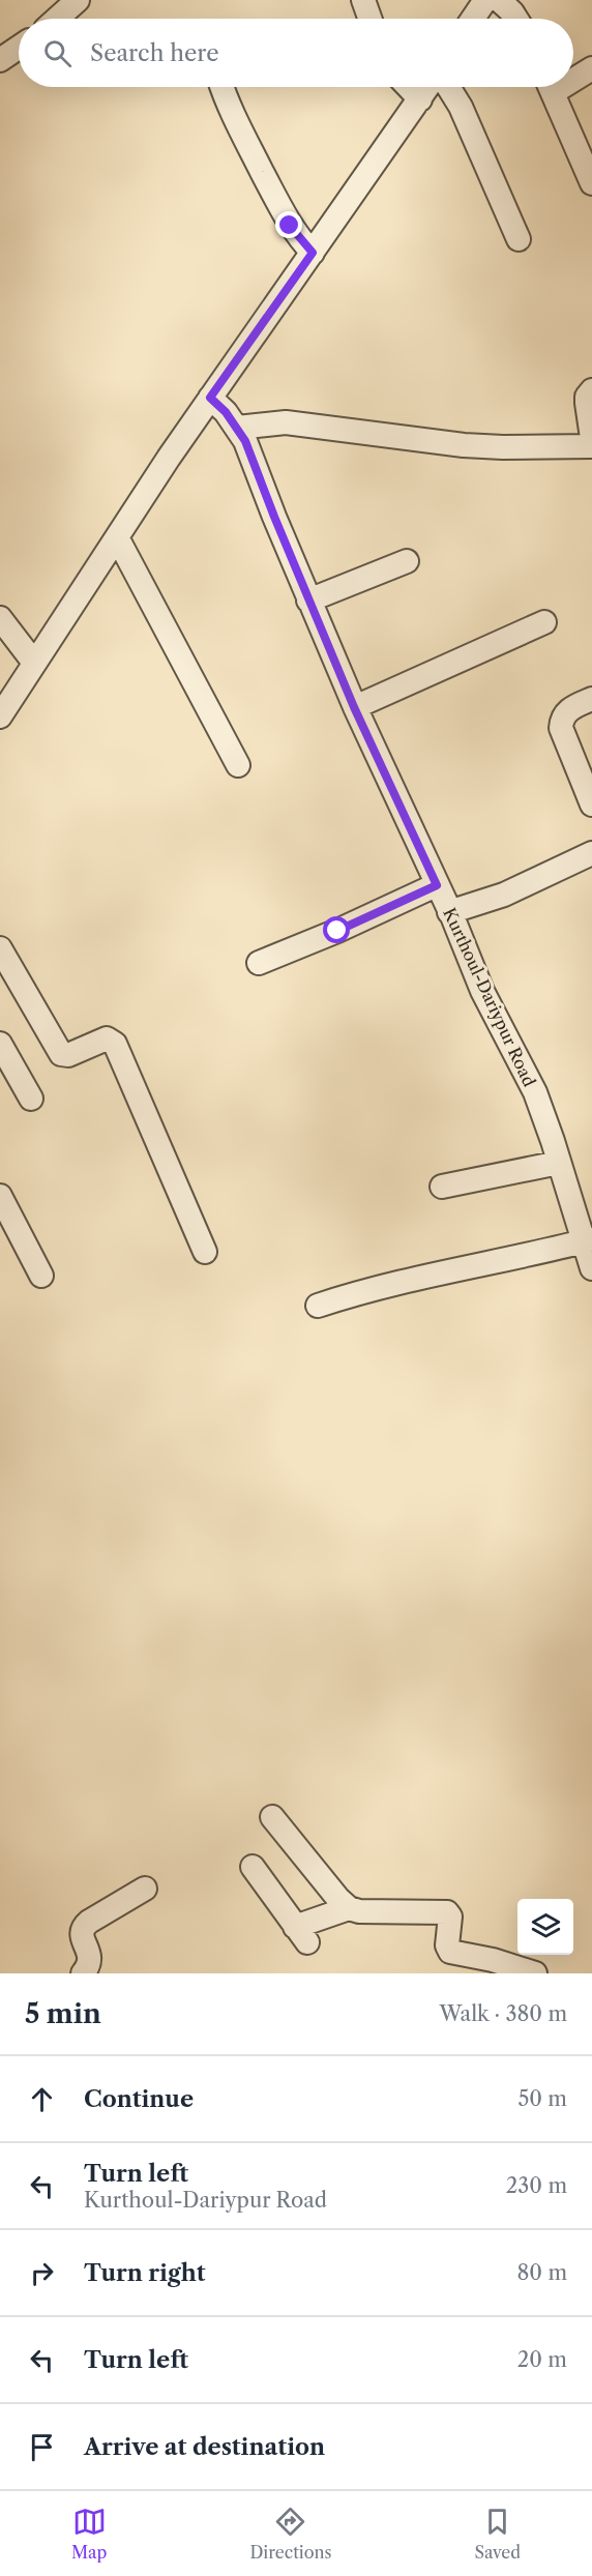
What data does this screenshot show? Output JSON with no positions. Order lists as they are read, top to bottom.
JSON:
{
  "streets": {
    "street": ["Kurthoul-Dariypur Road"]
  },
  "page": {
    "search": "Search here",
    "heading": ["5 min", "Walk · 380 m"],
    "list": [
      ["Continue", "50 m"],
      ["Turn left", "Kurthoul-Dariypur Road", "230 m"],
      ["Turn right", "80 m"],
      ["Turn left", "20 m"],
      "Arrive at destination"
    ],
    "nav": ["Map", "Directions", "Saved"]
  }
}
